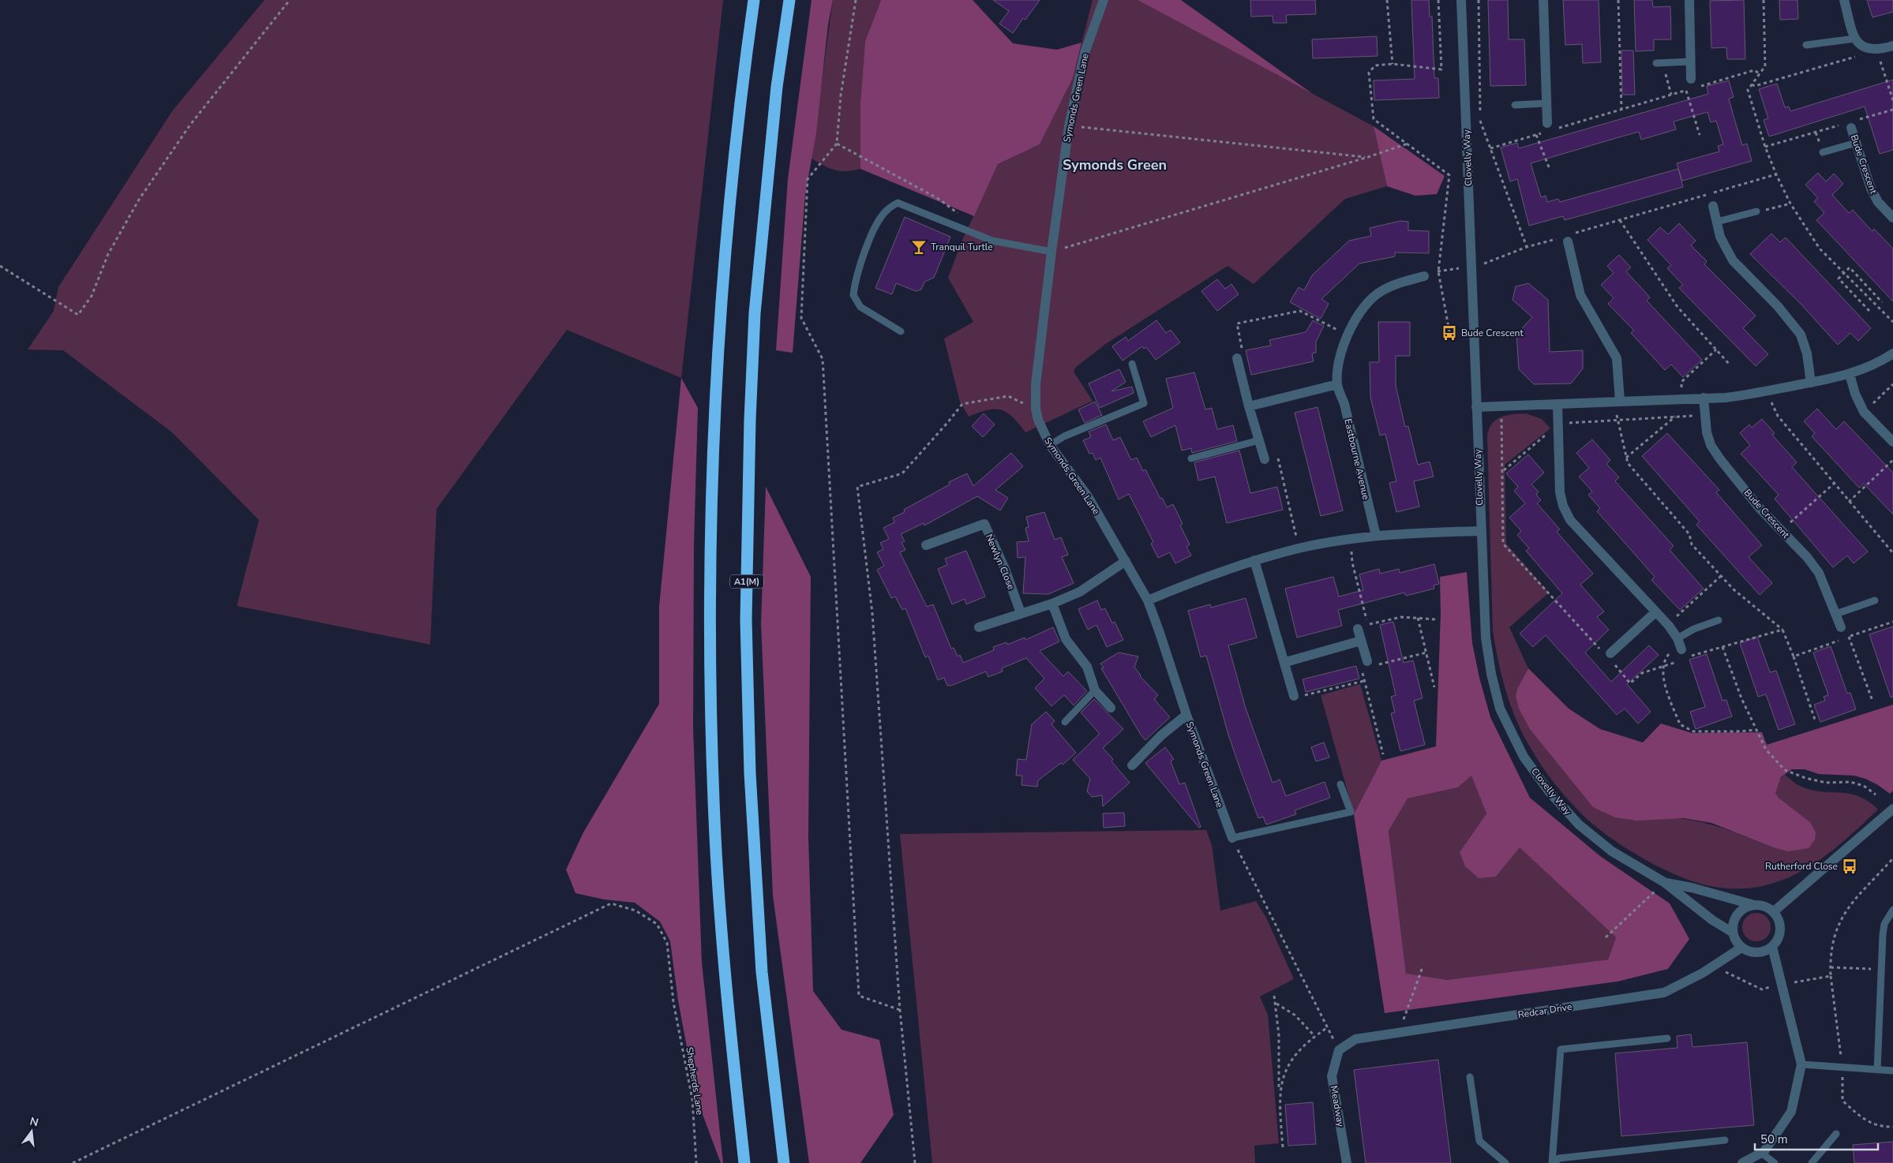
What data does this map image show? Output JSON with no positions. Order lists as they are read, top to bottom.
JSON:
{
  "streets": {
    "highway": ["A1(M)"],
    "street": [
      "Symonds Green Lane",
      "Clovelly Way",
      "Bude Crescent",
      "Eastbourne Avenue",
      "Newlyn Close",
      "Redcar Drive",
      "Meadway"
    ],
    "path": ["Shepherds Lane"]
  },
  "crossings": [
    ["Clovelly Way", "Redcar Drive"],
    ["Redcar Drive", "Meadway"]
  ],
  "districts": ["Symonds Green"],
  "places": {
    "bar": ["Tranquil Turtle"],
    "bus stop": ["Bude Crescent", "Rutherford Close"]
  },
  "scale_bar": "50 m",
  "north": "top"
}
